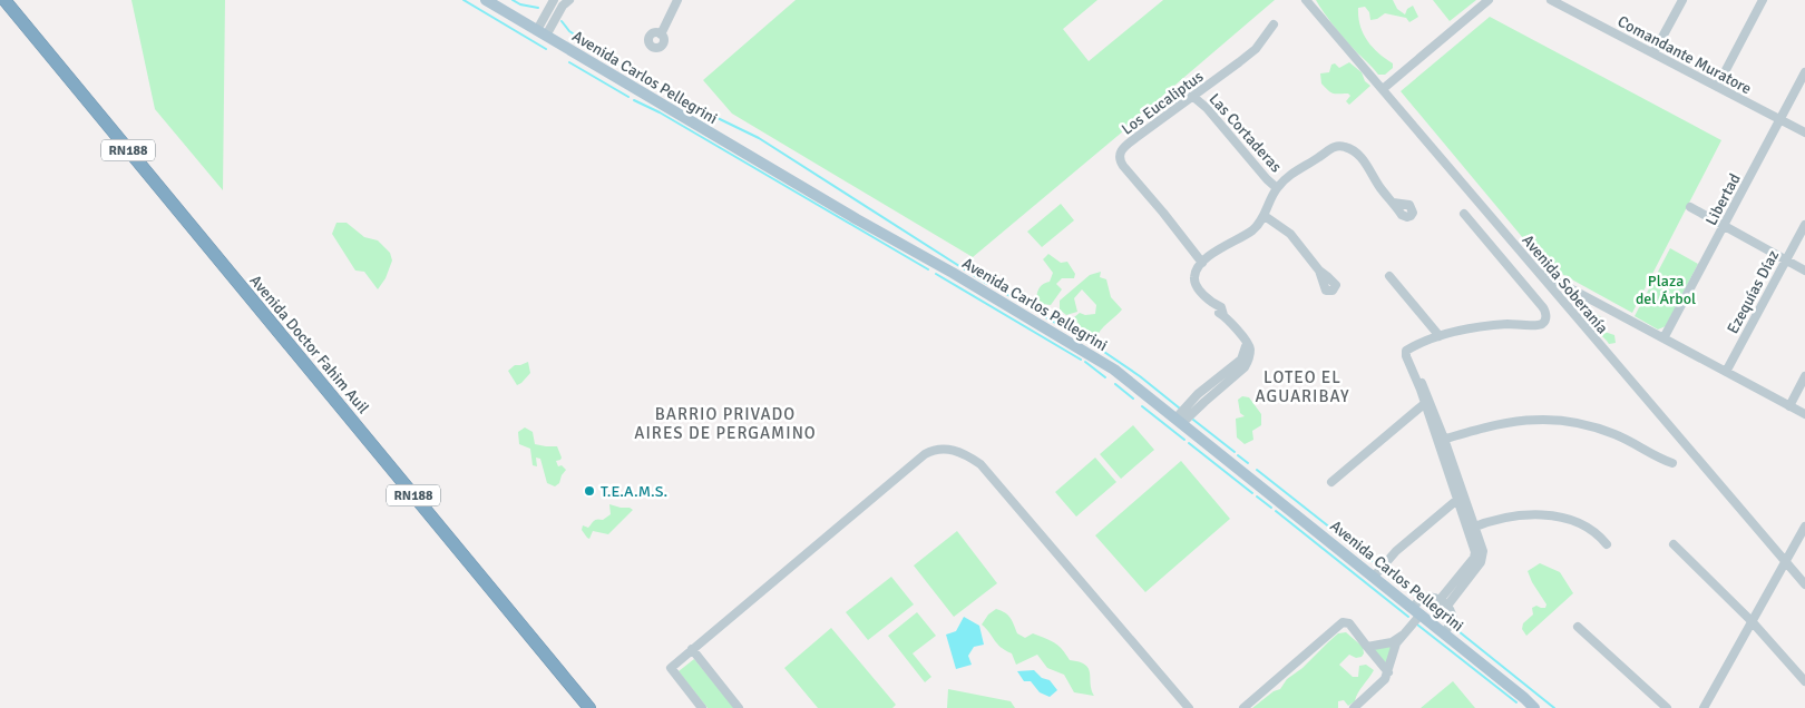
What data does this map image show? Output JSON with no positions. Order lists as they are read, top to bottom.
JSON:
{
  "streets": {
    "highway": ["RN188", "Avenida Doctor Fahim Auil"],
    "main road": ["Avenida Carlos Pellegrini"],
    "street": [
      "Comandante Muratore",
      "Los Eucaliptus",
      "Las Cortaderas",
      "Libertad",
      "Avenida Soberanía",
      "Ezequías Díaz"
    ]
  },
  "crossings": [
    ["Comandante Muratore", "Libertad"],
    ["Los Eucaliptus", "Las Cortaderas"]
  ],
  "districts": ["LOTEO EL AGUARIBAY", "BARRIO PRIVADO AIRES DE PERGAMINO"],
  "parks": ["Plaza del Árbol"],
  "places": ["T.E.A.M.S."]
}
